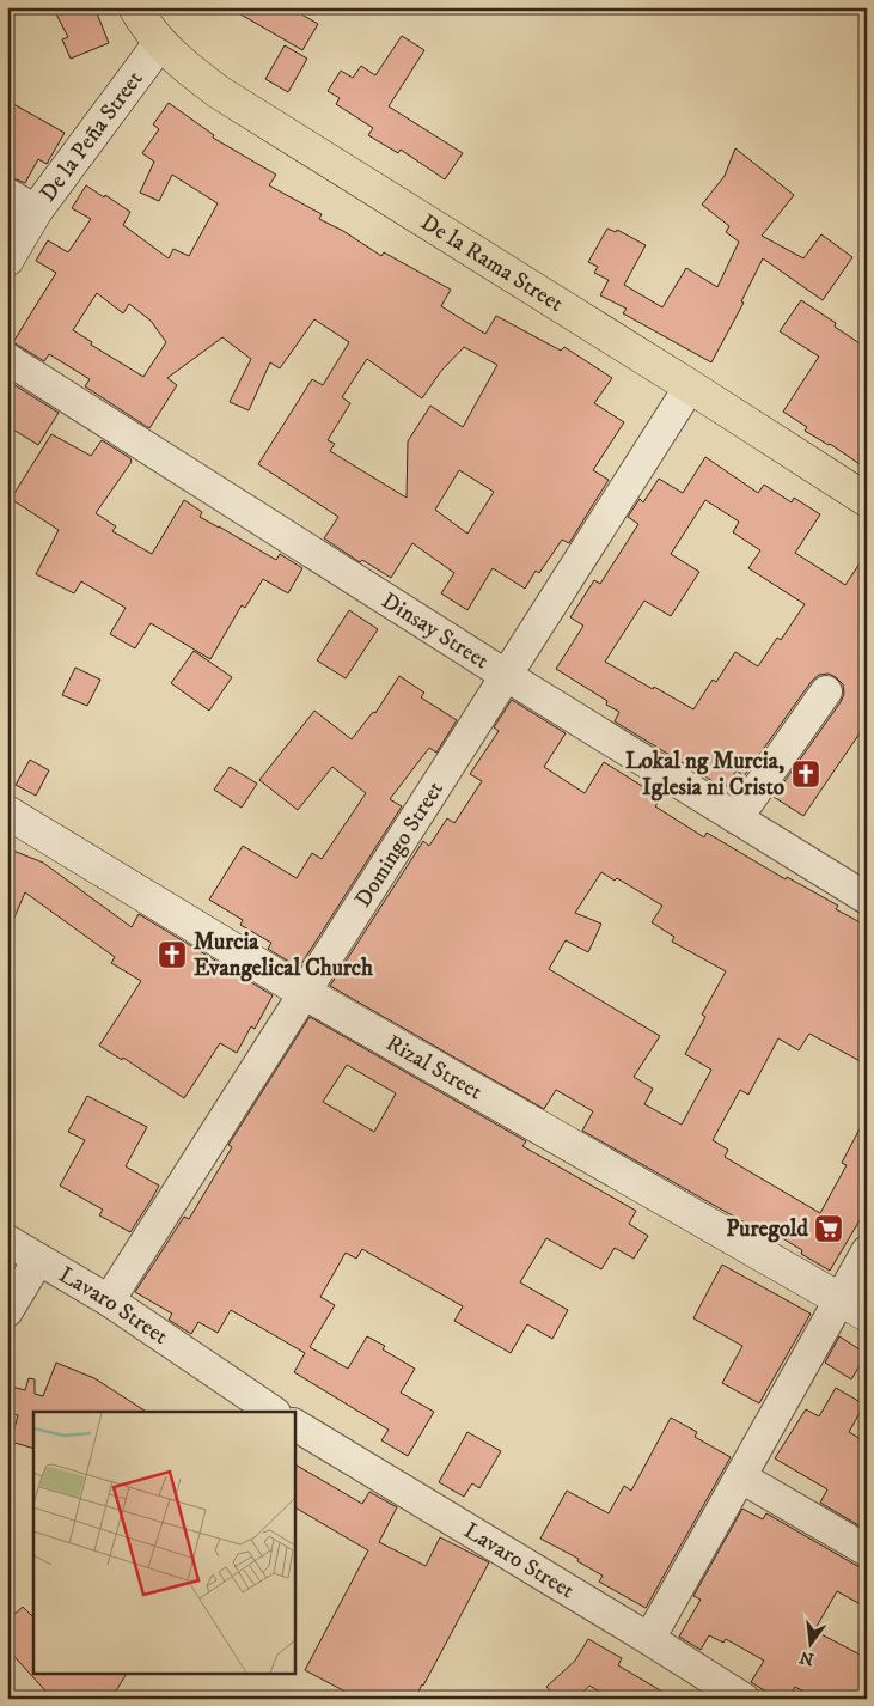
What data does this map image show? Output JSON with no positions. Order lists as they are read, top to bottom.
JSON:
{
  "streets": {
    "highway": ["De la Rama Street"],
    "street": [
      "De la Peña Street",
      "Dinsay Street",
      "Domingo Street",
      "Rizal Street",
      "Lavaro Street"
    ]
  },
  "crossings": [
    ["De la Peña Street", "De la Rama Street"],
    ["De la Rama Street", "Domingo Street"],
    ["Dinsay Street", "Domingo Street"],
    ["Domingo Street", "Rizal Street"],
    ["Domingo Street", "Lavaro Street"]
  ],
  "places": {
    "church": ["Lokal ng Murcia, Iglesia ni Cristo", "Murcia Evangelical Church"],
    "supermarket": ["Puregold"]
  },
  "north": "bottom"
}
